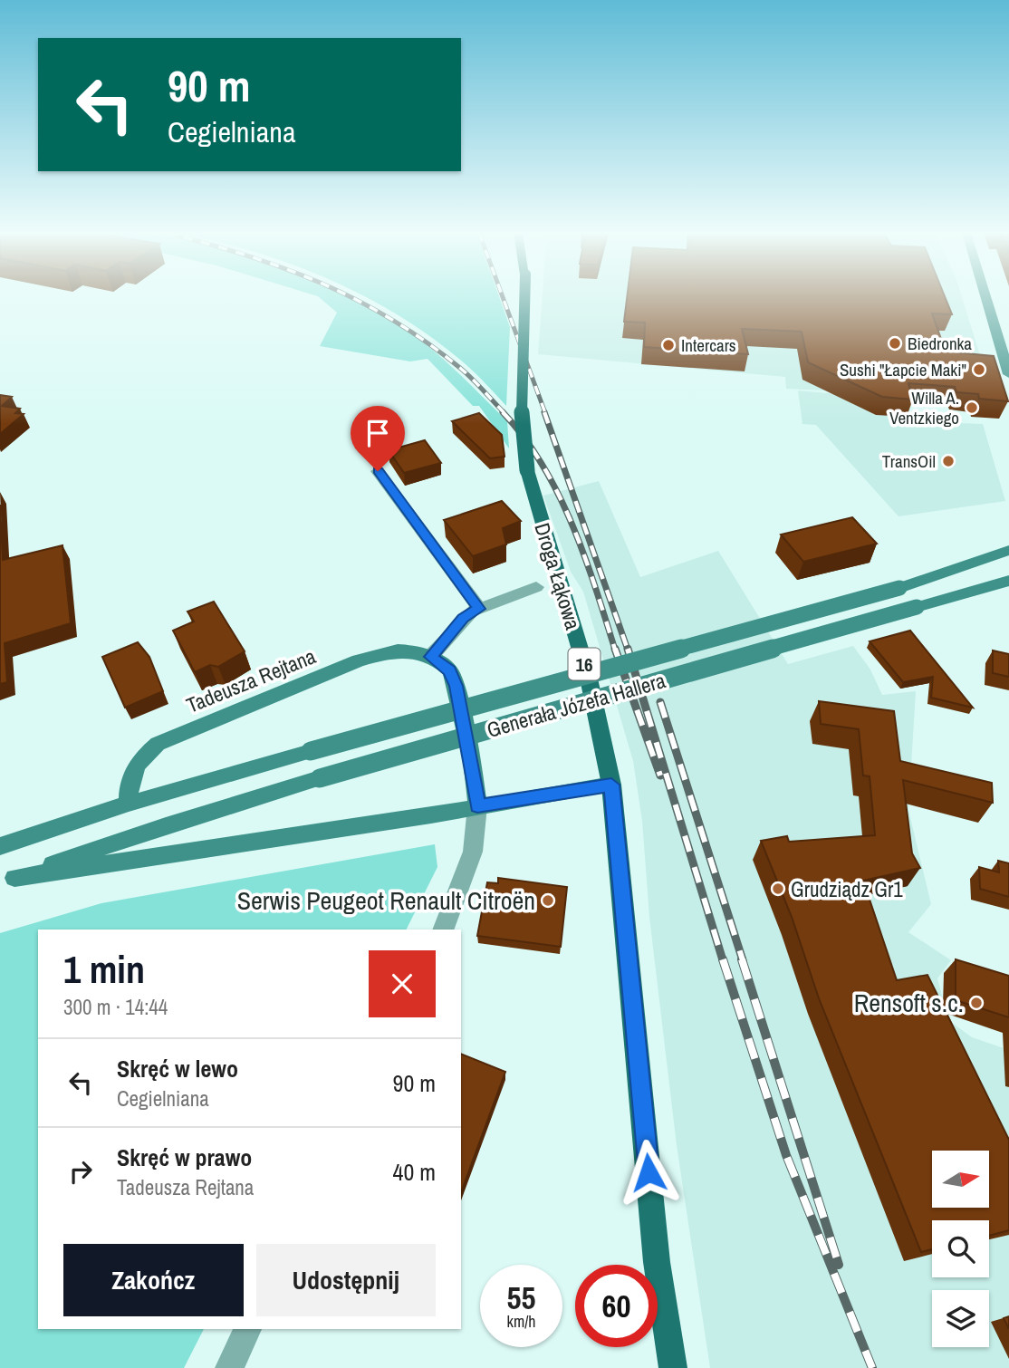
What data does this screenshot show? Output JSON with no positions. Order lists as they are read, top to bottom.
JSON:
{
  "streets": {
    "main road": [
      "Droga Łąkowa",
      "16",
      "Tadeusza Rejtana",
      "Generała Józefa Hallera"
    ]
  },
  "crossings": [
    ["Tadeusza Rejtana", "Generała Józefa Hallera"]
  ],
  "places": [
    "Biedronka",
    "Intercars",
    "Sushi \"Łapcie Maki\"",
    "Willa A. Ventzkiego",
    "TransOil",
    "Grudziądz Gr1",
    "Serwis Peugeot Renault Citroën",
    "Rensoft s.c."
  ],
  "north": "right",
  "page": {
    "turn": ["90 m", "Cegielniana"],
    "heading": ["1 min", "300 m · 14:44"],
    "list": [
      {
        "name": "Skręć w lewo",
        "note": "Cegielniana",
        "value": "90 m"
      },
      {
        "name": "Skręć w prawo",
        "note": "Tadeusza Rejtana",
        "value": "40 m"
      }
    ],
    "buttons": ["Zakończ", "Udostępnij"],
    "speed": "55 km/h",
    "limit": "60"
  }
}
